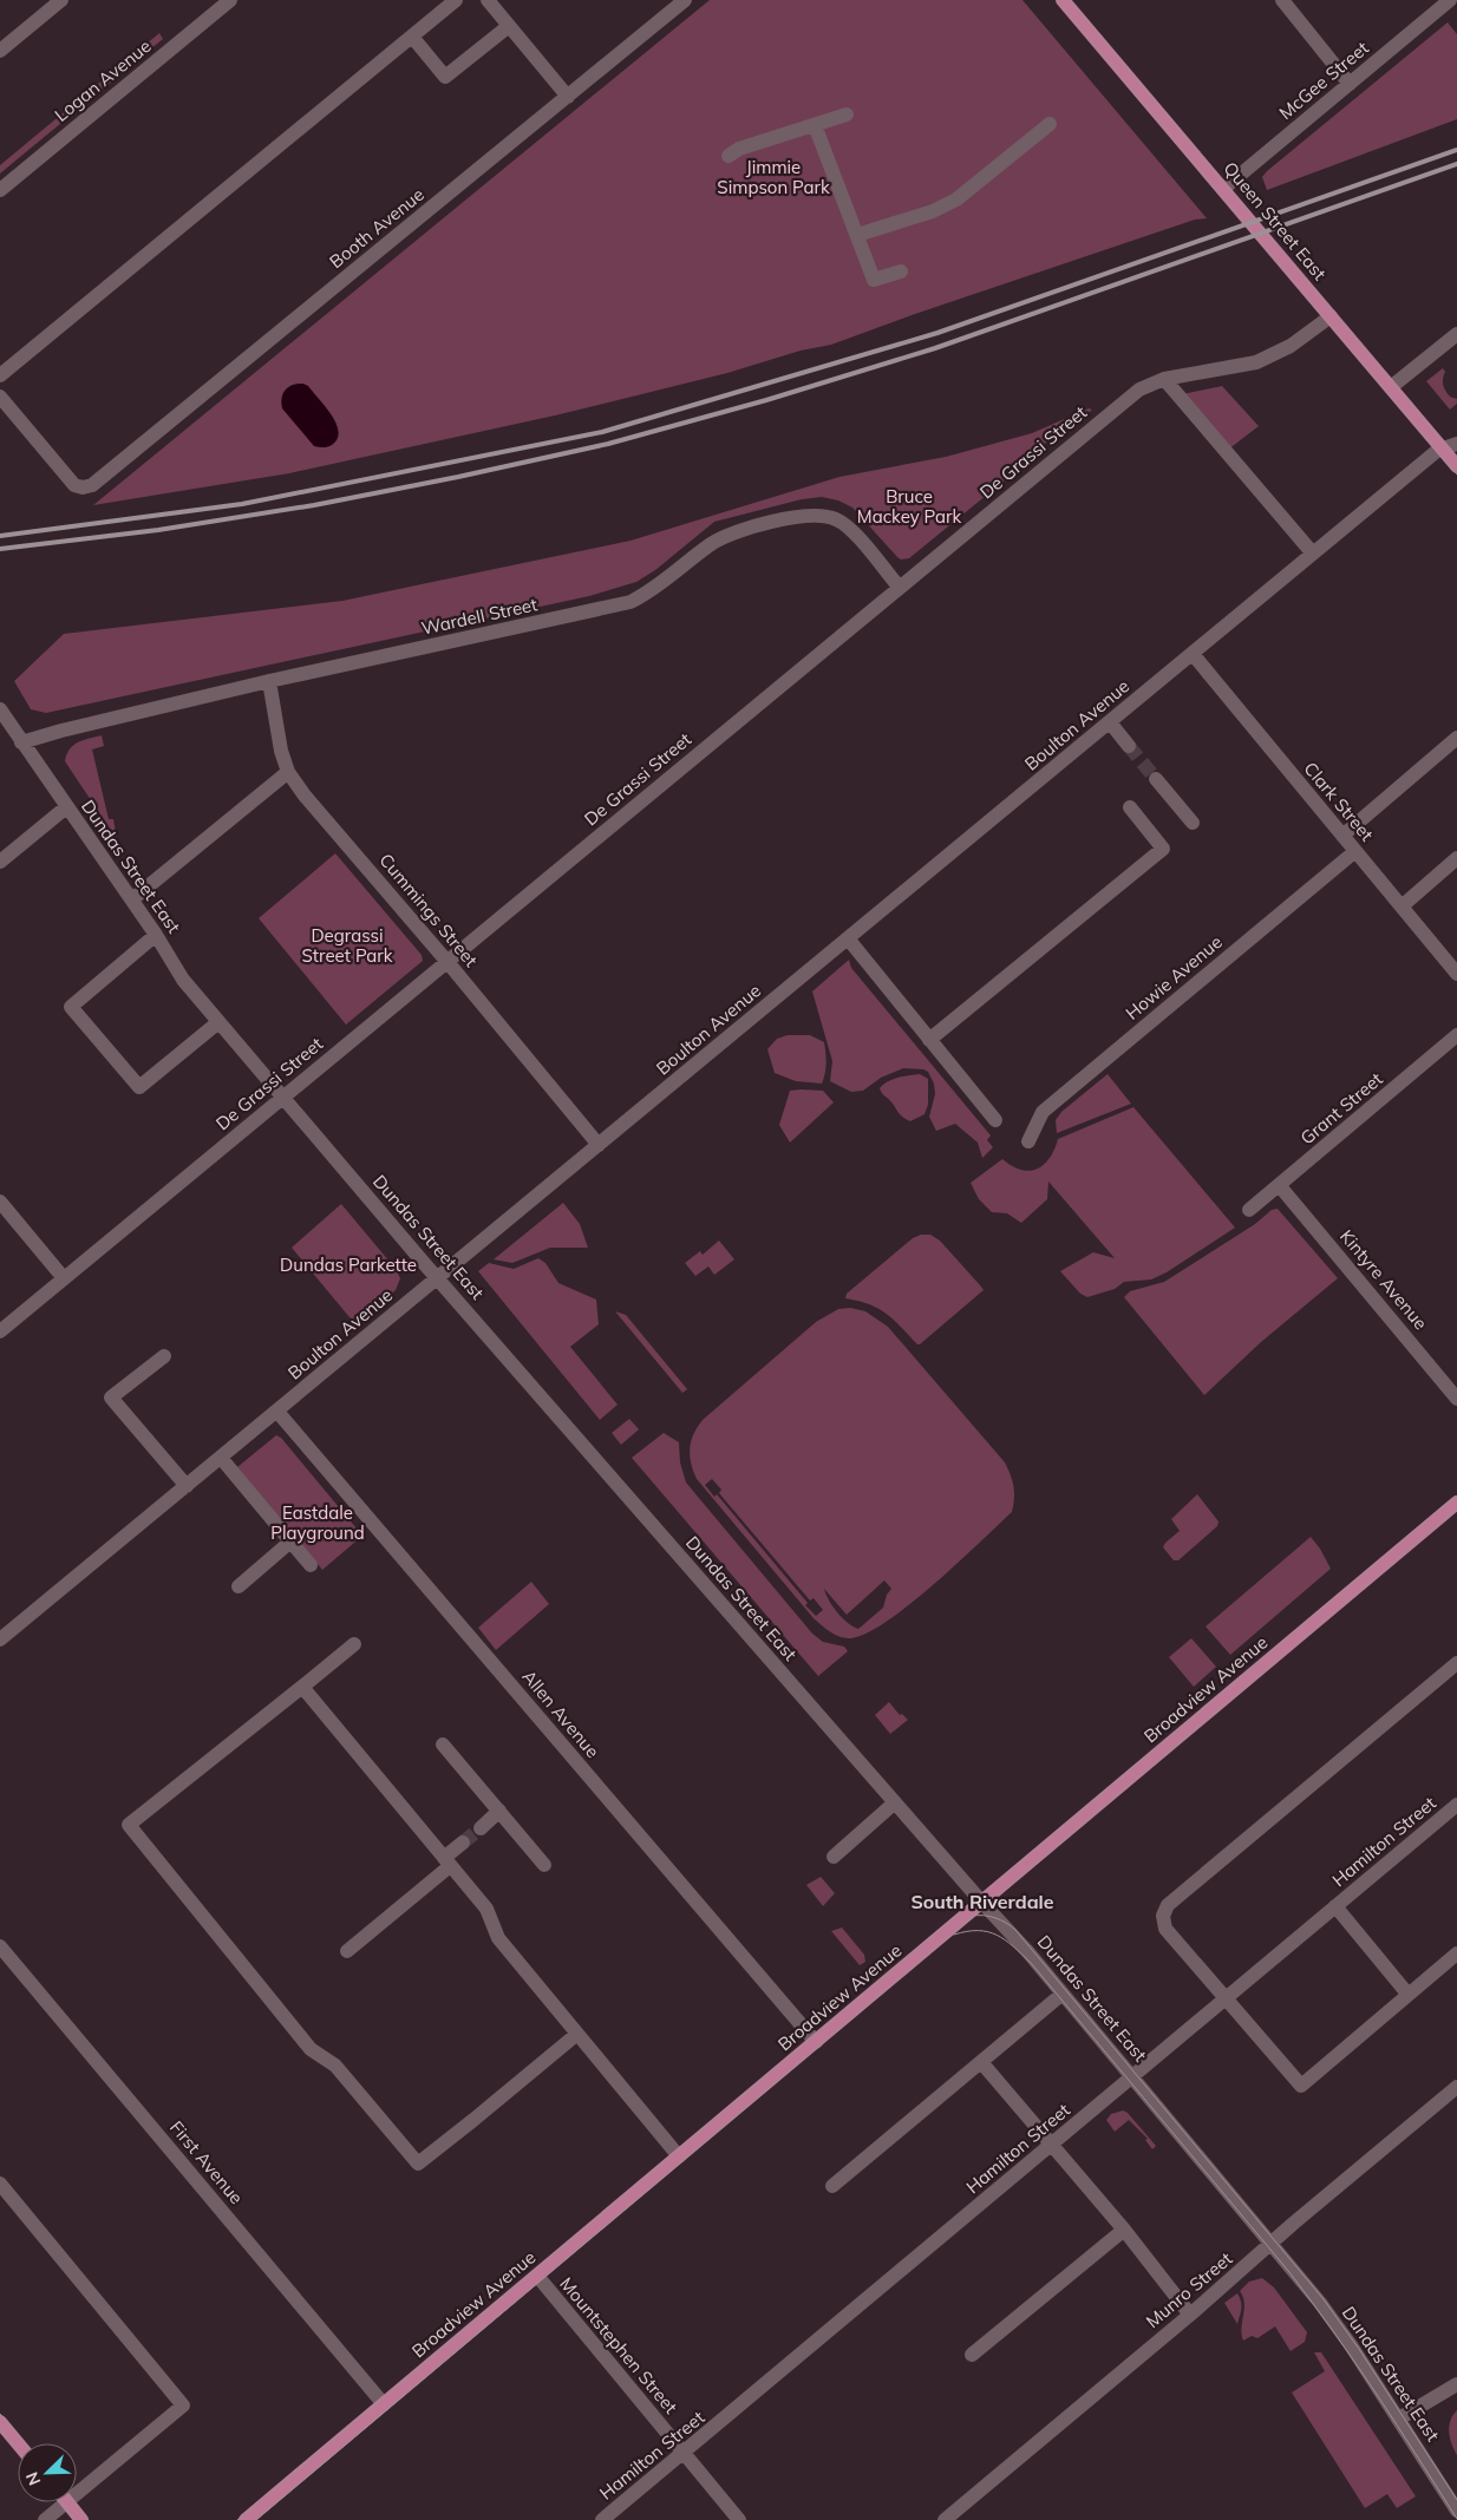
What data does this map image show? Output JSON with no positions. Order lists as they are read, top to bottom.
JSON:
{
  "streets": {
    "main road": ["Queen Street East", "Broadview Avenue"],
    "street": [
      "Logan Avenue",
      "McGee Street",
      "Booth Avenue",
      "De Grassi Street",
      "Wardell Street",
      "Boulton Avenue",
      "Clark Street",
      "Dundas Street East",
      "Cummings Street",
      "Howie Avenue",
      "Grant Street",
      "Kintyre Avenue",
      "Allen Avenue",
      "Hamilton Street",
      "First Avenue",
      "Munro Street",
      "Mountstephen Street"
    ]
  },
  "crossings": [
    ["McGee Street", "Queen Street East"],
    ["Queen Street East", "De Grassi Street"],
    ["Queen Street East", "Boulton Avenue"],
    ["De Grassi Street", "Wardell Street"],
    ["De Grassi Street", "Dundas Street East"],
    ["De Grassi Street", "Cummings Street"],
    ["Wardell Street", "Dundas Street East"],
    ["Wardell Street", "Cummings Street"],
    ["Boulton Avenue", "Clark Street"],
    ["Boulton Avenue", "Dundas Street East"],
    ["Boulton Avenue", "Cummings Street"],
    ["Boulton Avenue", "Allen Avenue"],
    ["Clark Street", "Howie Avenue"],
    ["Dundas Street East", "Broadview Avenue"],
    ["Dundas Street East", "Hamilton Street"],
    ["Dundas Street East", "Munro Street"],
    ["Grant Street", "Kintyre Avenue"],
    ["Broadview Avenue", "Allen Avenue"],
    ["Broadview Avenue", "First Avenue"],
    ["Broadview Avenue", "Mountstephen Street"],
    ["Hamilton Street", "Mountstephen Street"]
  ],
  "districts": ["South Riverdale"],
  "parks": [
    "Jimmie Simpson Park",
    "Bruce Mackey Park",
    "Degrassi Street Park",
    "Dundas Parkette",
    "Eastdale Playground"
  ],
  "north": "bottom left"
}
